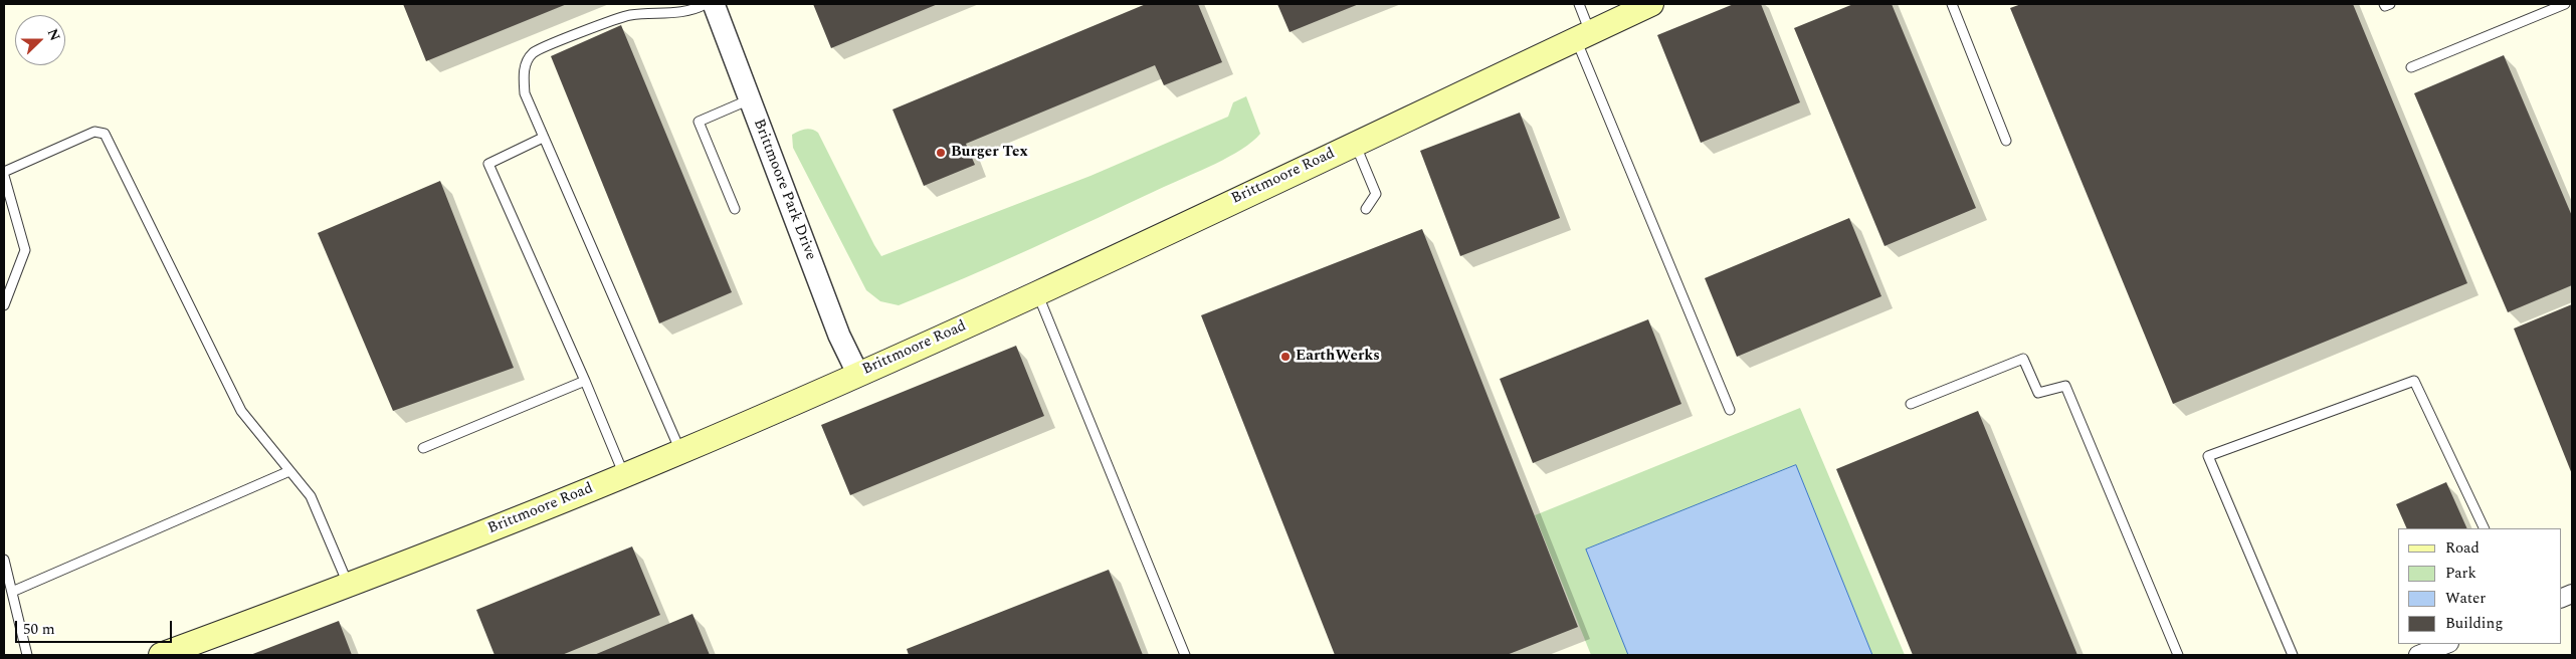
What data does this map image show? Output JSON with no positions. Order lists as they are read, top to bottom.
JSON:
{
  "streets": {
    "main road": ["Brittmoore Road"],
    "street": ["Brittmoore Park Drive"]
  },
  "crossings": [
    ["Brittmoore Road", "Brittmoore Park Drive"]
  ],
  "places": ["Burger Tex", "EarthWerks"],
  "legend": [
    "Road",
    "Park",
    "Water",
    "Building"
  ],
  "scale_bar": "50 m",
  "north": "right"
}
